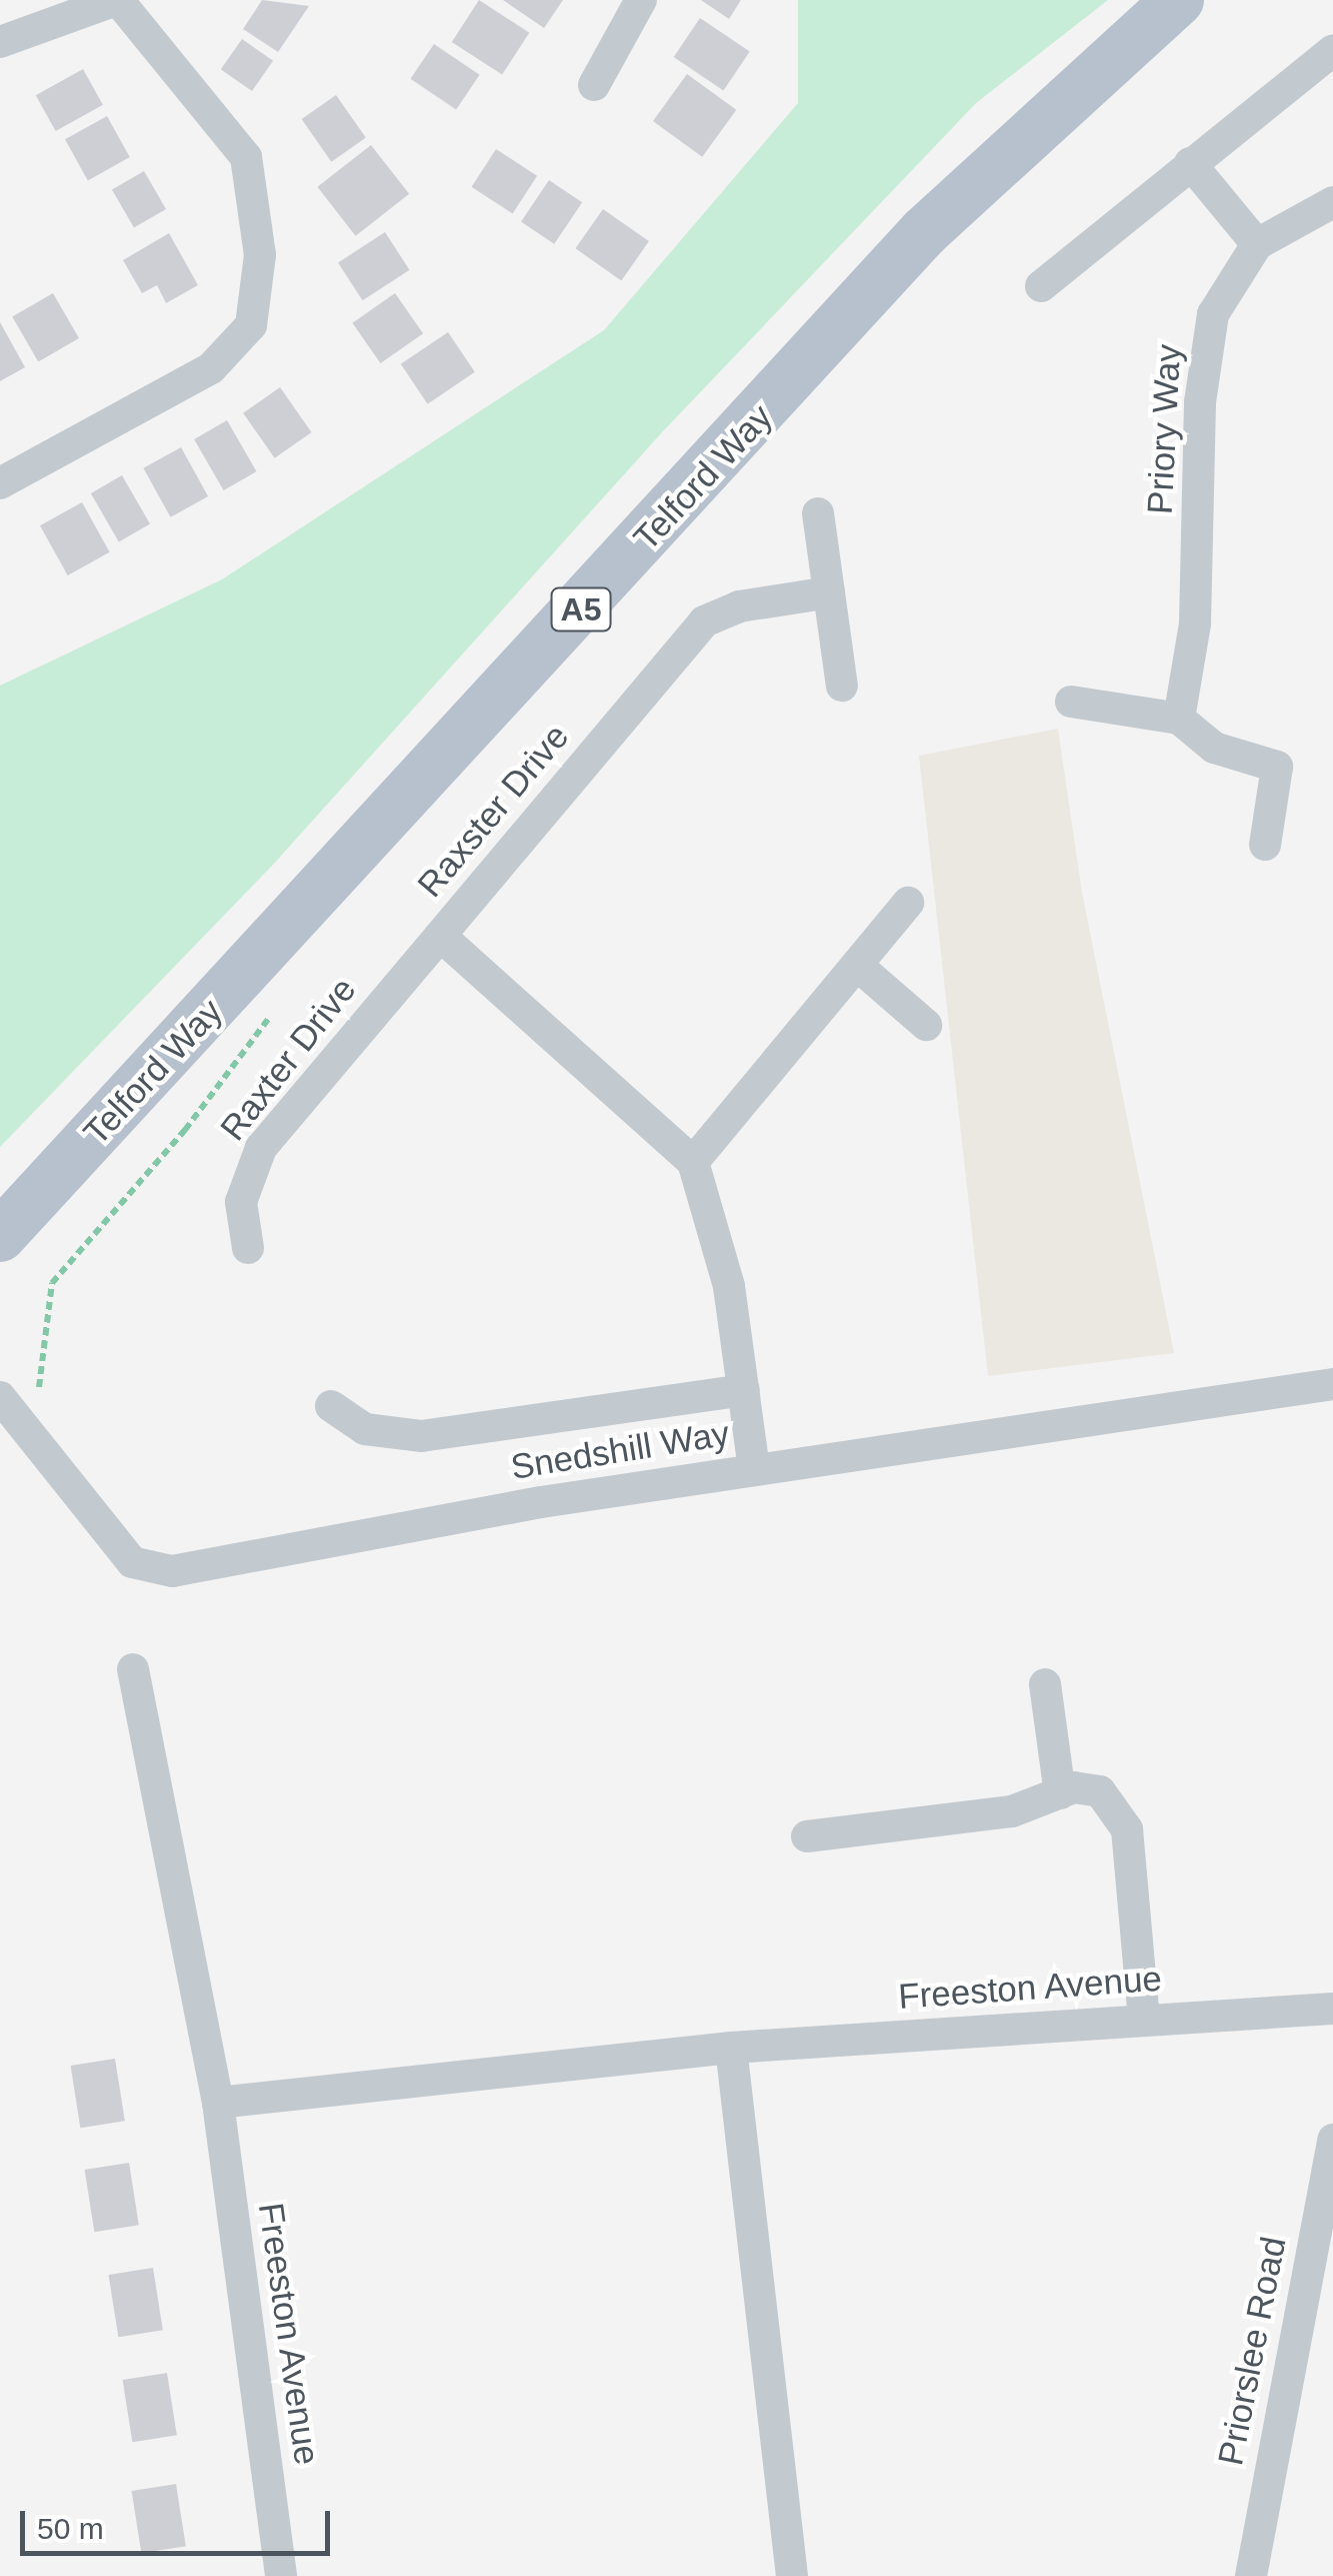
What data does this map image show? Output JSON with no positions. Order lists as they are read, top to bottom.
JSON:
{
  "streets": {
    "main road": ["Telford Way", "A5"],
    "street": [
      "Priory Way",
      "Raxster Drive",
      "Raxter Drive",
      "Snedshill Way",
      "Freeston Avenue",
      "Priorslee Road"
    ]
  },
  "crossings": [
    ["Raxster Drive", "Raxter Drive"]
  ],
  "scale_bar": "50 m"
}
